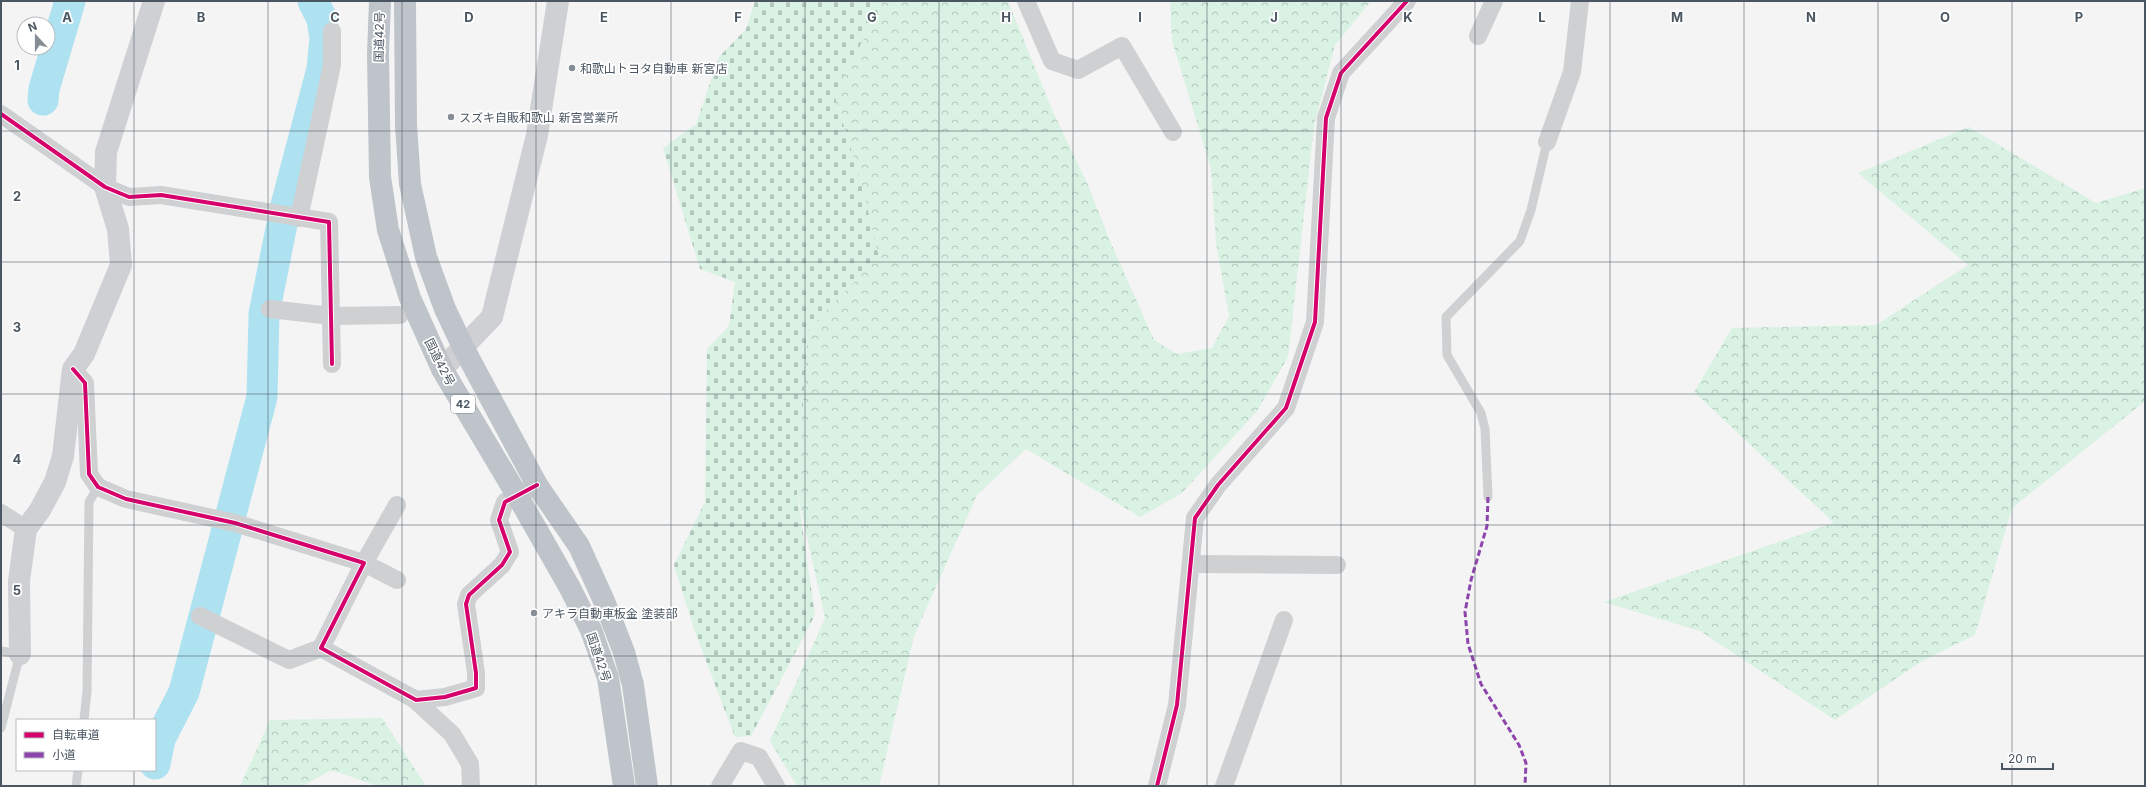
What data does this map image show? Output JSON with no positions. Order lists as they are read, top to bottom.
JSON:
{
  "streets": {
    "highway": ["国道42号", "42"]
  },
  "places": ["和歌山トヨタ自動車 新宮店", "スズキ自販和歌山 新宮営業所", "アキラ自動車板金 塗装部"],
  "legend": ["自転車道", "小道"],
  "scale_bar": "20 m",
  "north": "top",
  "grid": {
    "columns": [
      "A",
      "B",
      "C",
      "D",
      "E",
      "F",
      "G",
      "H",
      "I",
      "J",
      "K",
      "L",
      "M",
      "N",
      "O",
      "P"
    ],
    "rows": [
      "1",
      "2",
      "3",
      "4",
      "5"
    ]
  }
}
